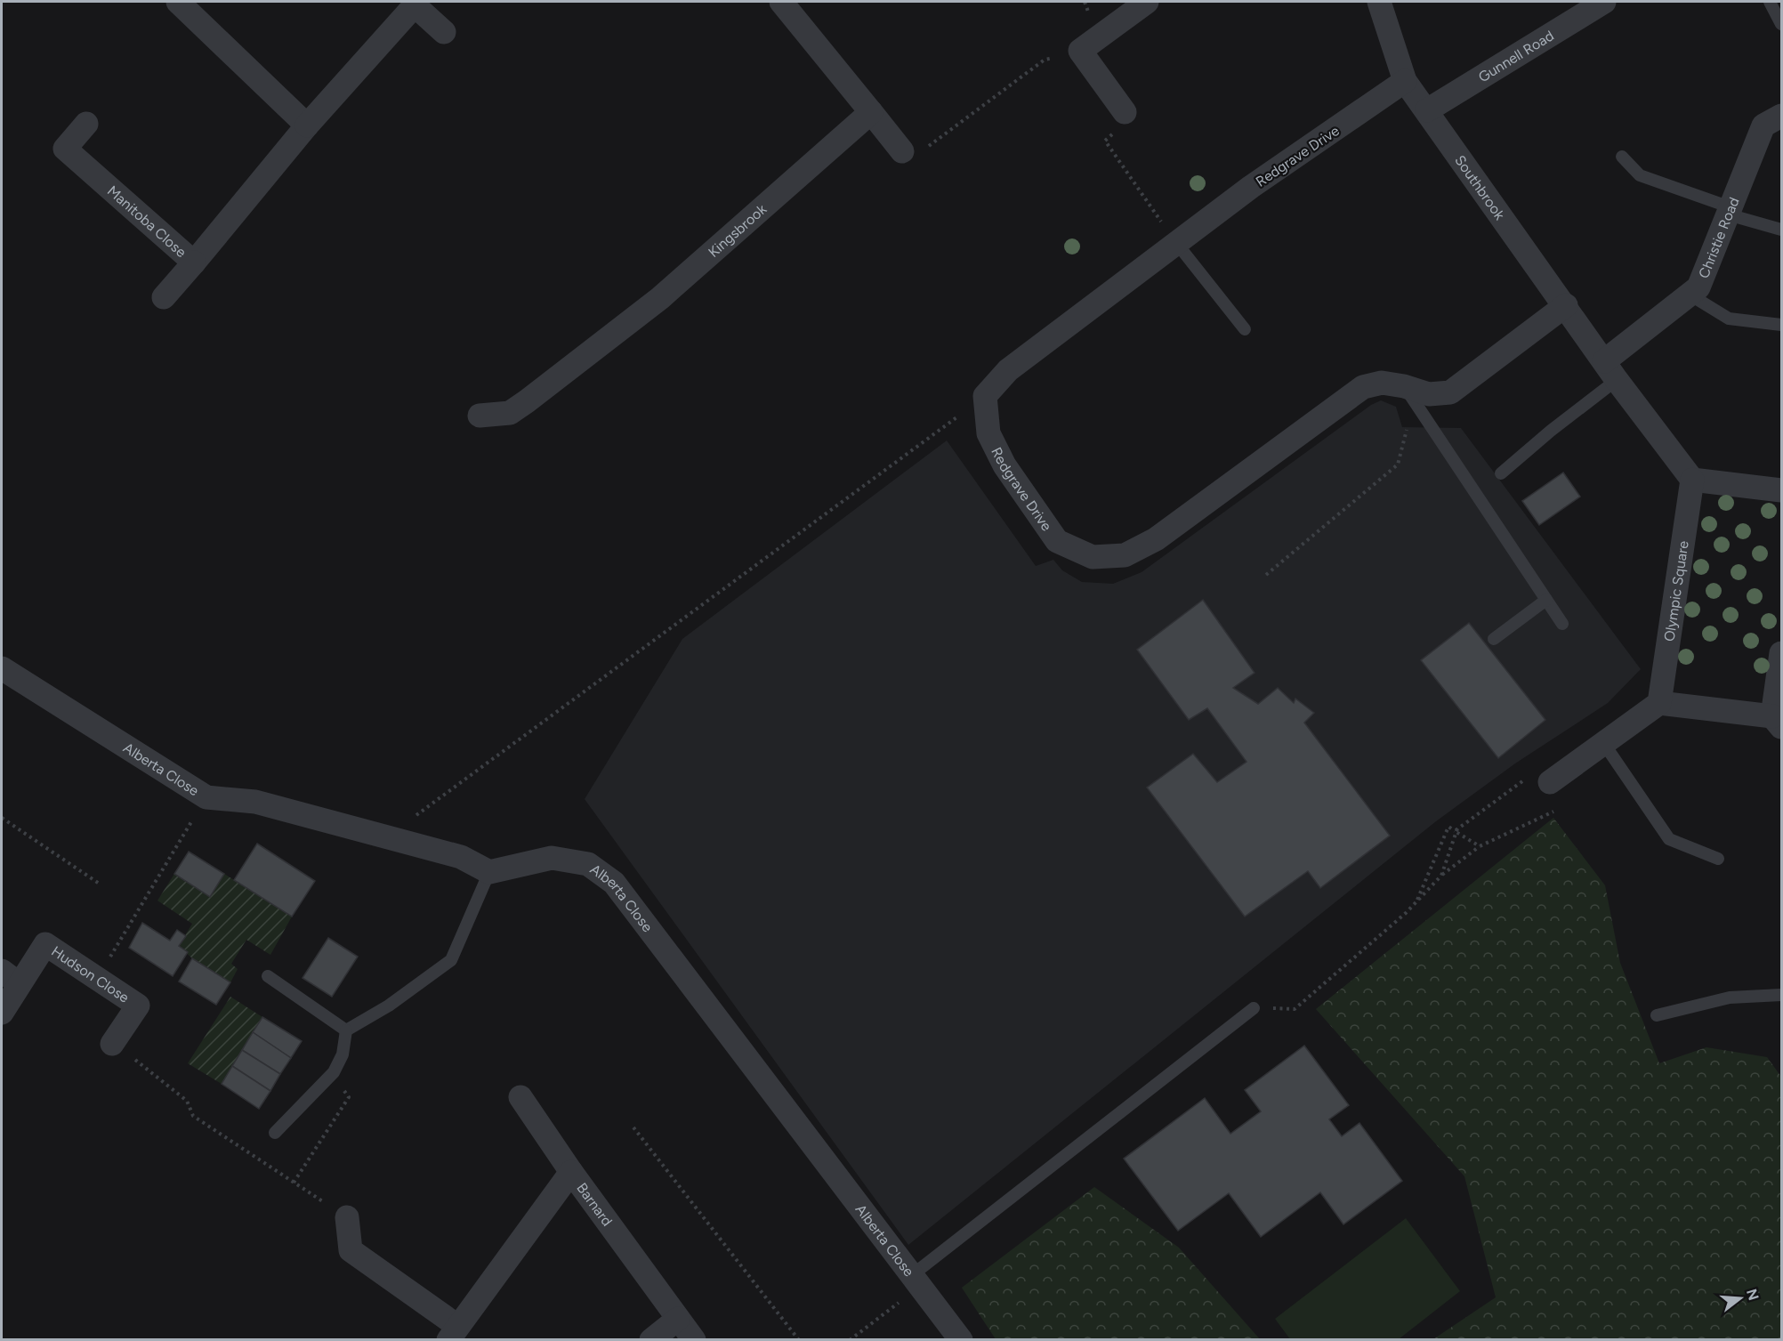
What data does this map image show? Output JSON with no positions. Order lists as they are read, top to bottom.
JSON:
{
  "streets": {
    "street": [
      "Gunnell Road",
      "Redgrave Drive",
      "Southbrook",
      "Manitoba Close",
      "Kingsbrook",
      "Christie Road",
      "Olympic Square",
      "Alberta Close",
      "Hudson Close",
      "Barnard"
    ]
  },
  "crossings": [
    ["Gunnell Road", "Southbrook"],
    ["Redgrave Drive", "Southbrook"],
    ["Southbrook", "Christie Road"]
  ],
  "north": "right"
}
